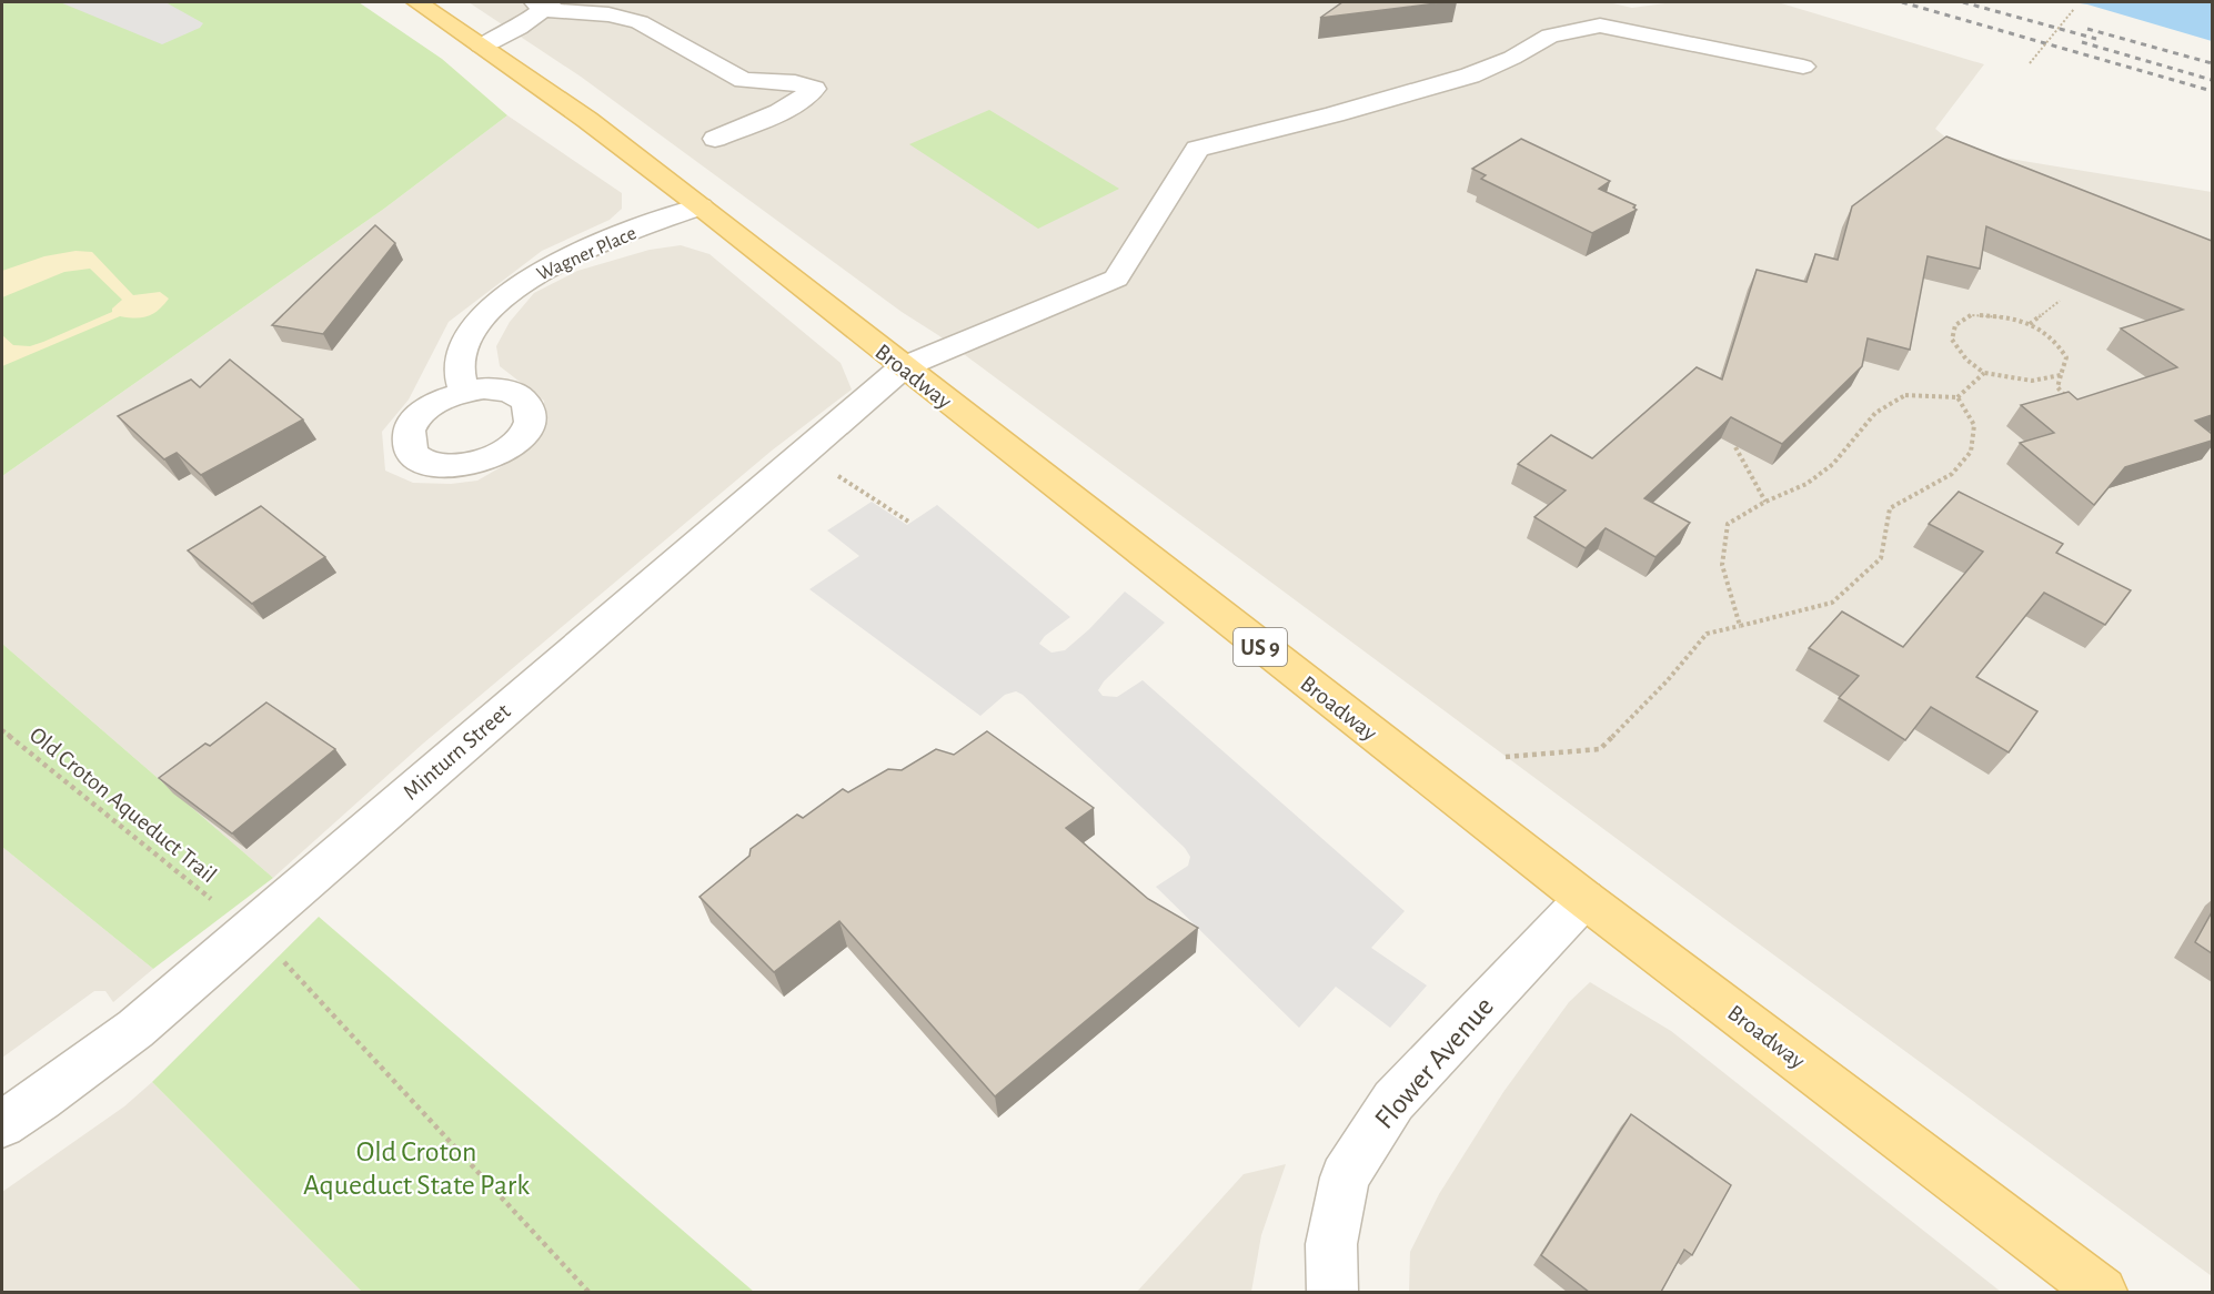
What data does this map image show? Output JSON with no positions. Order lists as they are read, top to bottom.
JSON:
{
  "streets": {
    "main road": ["Broadway", "US 9"],
    "street": ["Wagner Place", "Minturn Street", "Flower Avenue"],
    "path": ["Old Croton Aqueduct Trail"]
  },
  "crossings": [
    ["Wagner Place", "Broadway"],
    ["Broadway", "Minturn Street"],
    ["Broadway", "Flower Avenue"]
  ],
  "parks": ["Old Croton Aqueduct State Park"]
}
